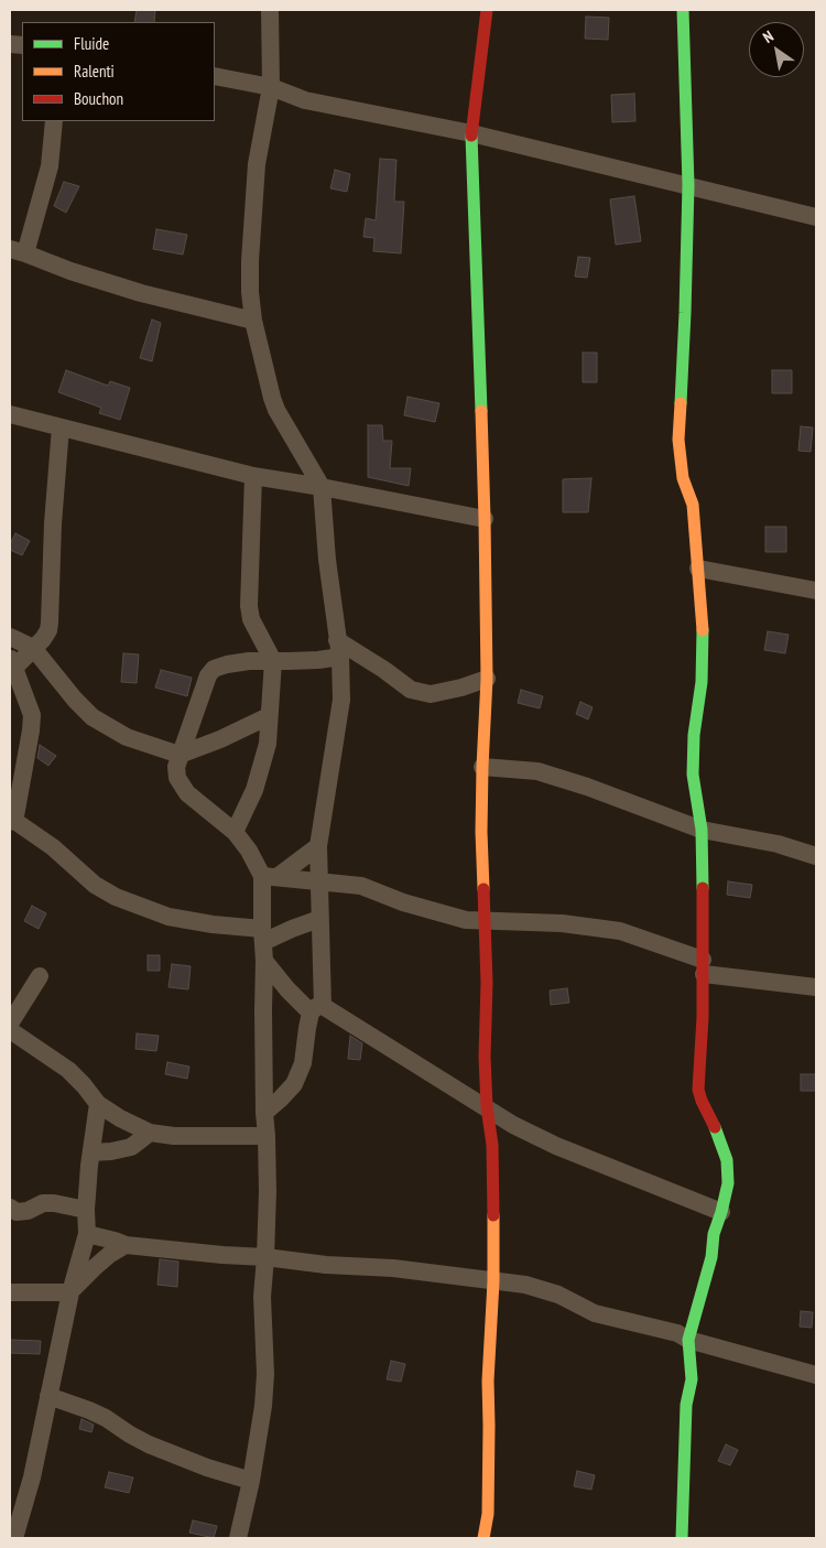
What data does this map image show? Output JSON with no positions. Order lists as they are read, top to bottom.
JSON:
{
  "legend": ["Fluide", "Ralenti", "Bouchon"],
  "north": "top left"
}
